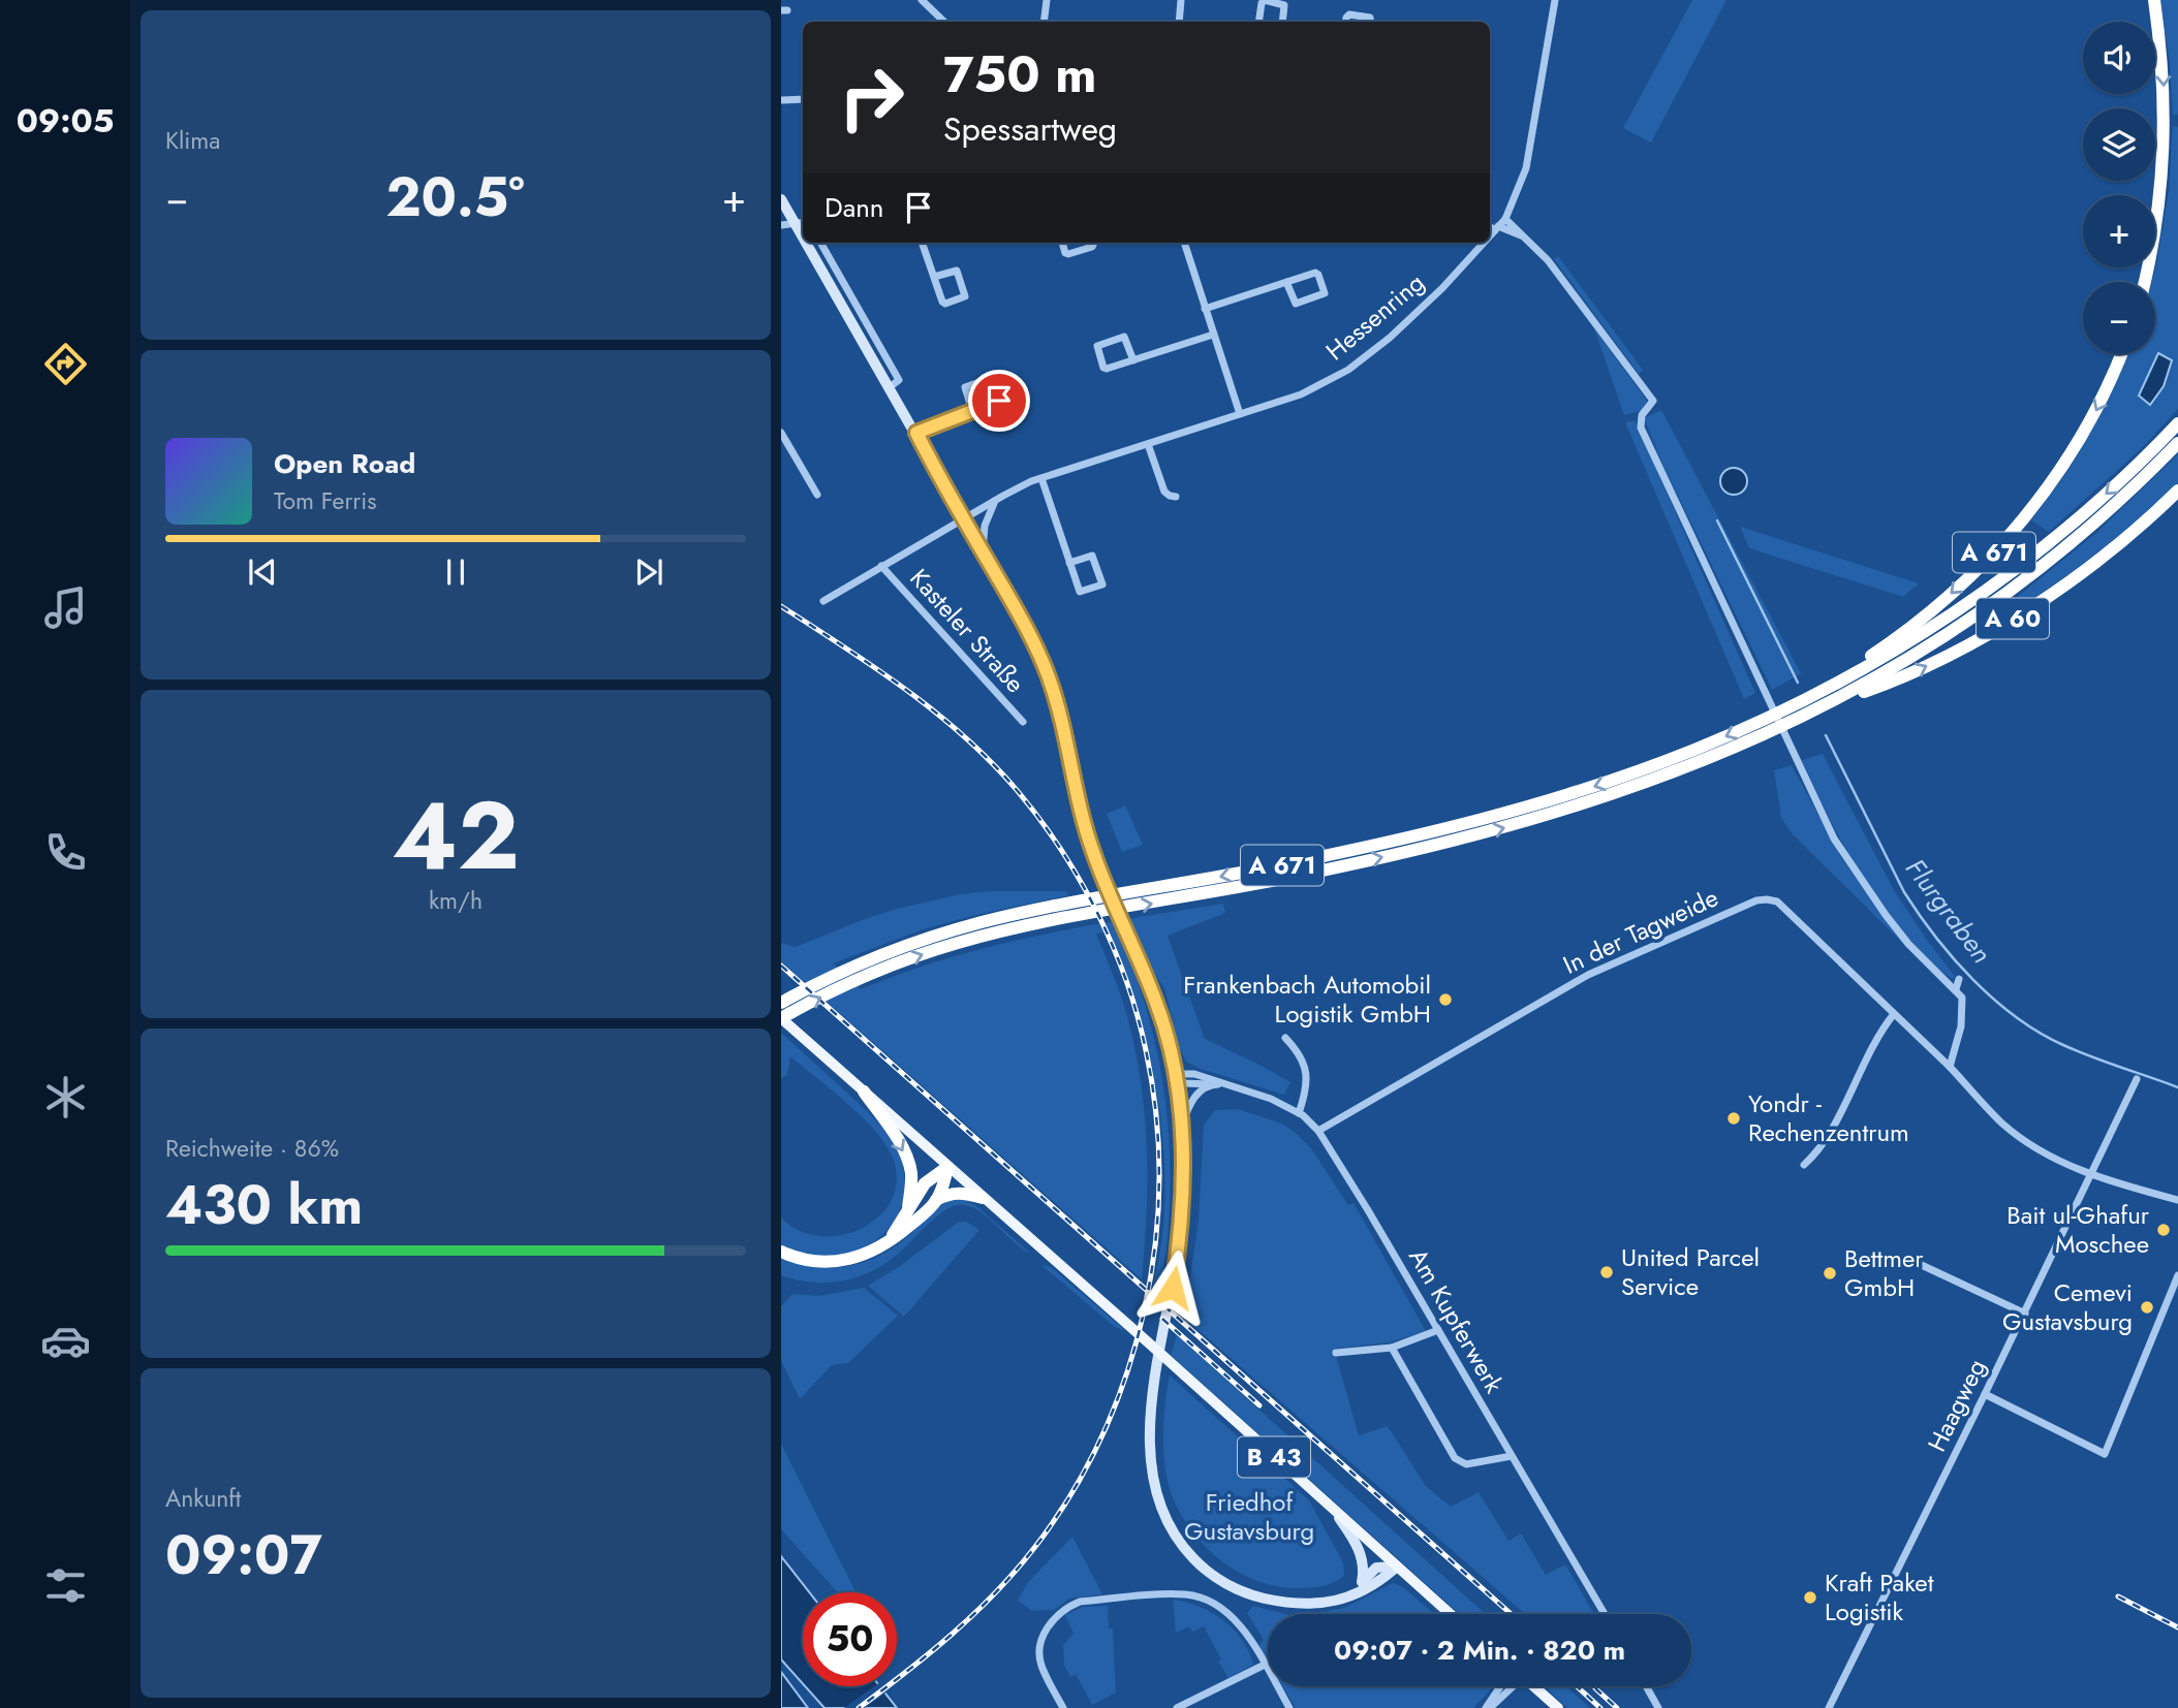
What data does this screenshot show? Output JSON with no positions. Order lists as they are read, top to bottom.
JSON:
{
  "streets": {
    "highway": ["A 671", "A 60"],
    "main road": ["B 43"],
    "street": [
      "Hessenring",
      "Kasteler Straße",
      "In der Tagweide",
      "Am Kupferwerk",
      "Haagweg"
    ]
  },
  "crossings": [
    ["Hessenring", "Kasteler Straße"],
    ["A 671", "A 60"],
    ["A 671", "B 43"],
    ["In der Tagweide", "Am Kupferwerk"],
    ["In der Tagweide", "Haagweg"]
  ],
  "water": ["Flurgraben"],
  "parks": ["Friedhof Gustavsburg"],
  "places": [
    "Frankenbach Automobil Logistik GmbH",
    "Yondr - Rechenzentrum",
    "Bait ul-Ghafur Moschee",
    "United Parcel Service",
    "Bettmer GmbH",
    "Cemevi Gustavsburg",
    "Kraft Paket Logistik"
  ],
  "page": {
    "tabs": "09:05",
    "tile": [
      "Klima",
      ["42", "km/h"],
      ["Reichweite · 86%", "430 km"],
      ["Ankunft", "09:07"]
    ],
    "map_buttons": ["+", "−"],
    "turn": ["750 m", "Spessartweg"],
    "heat": ["−", "20.5°", "+"],
    "then": "Dann",
    "song": ["Open Road", "Tom Ferris"],
    "limit": "50",
    "trip": "09:07 · 2 Min. · 820 m"
  }
}
